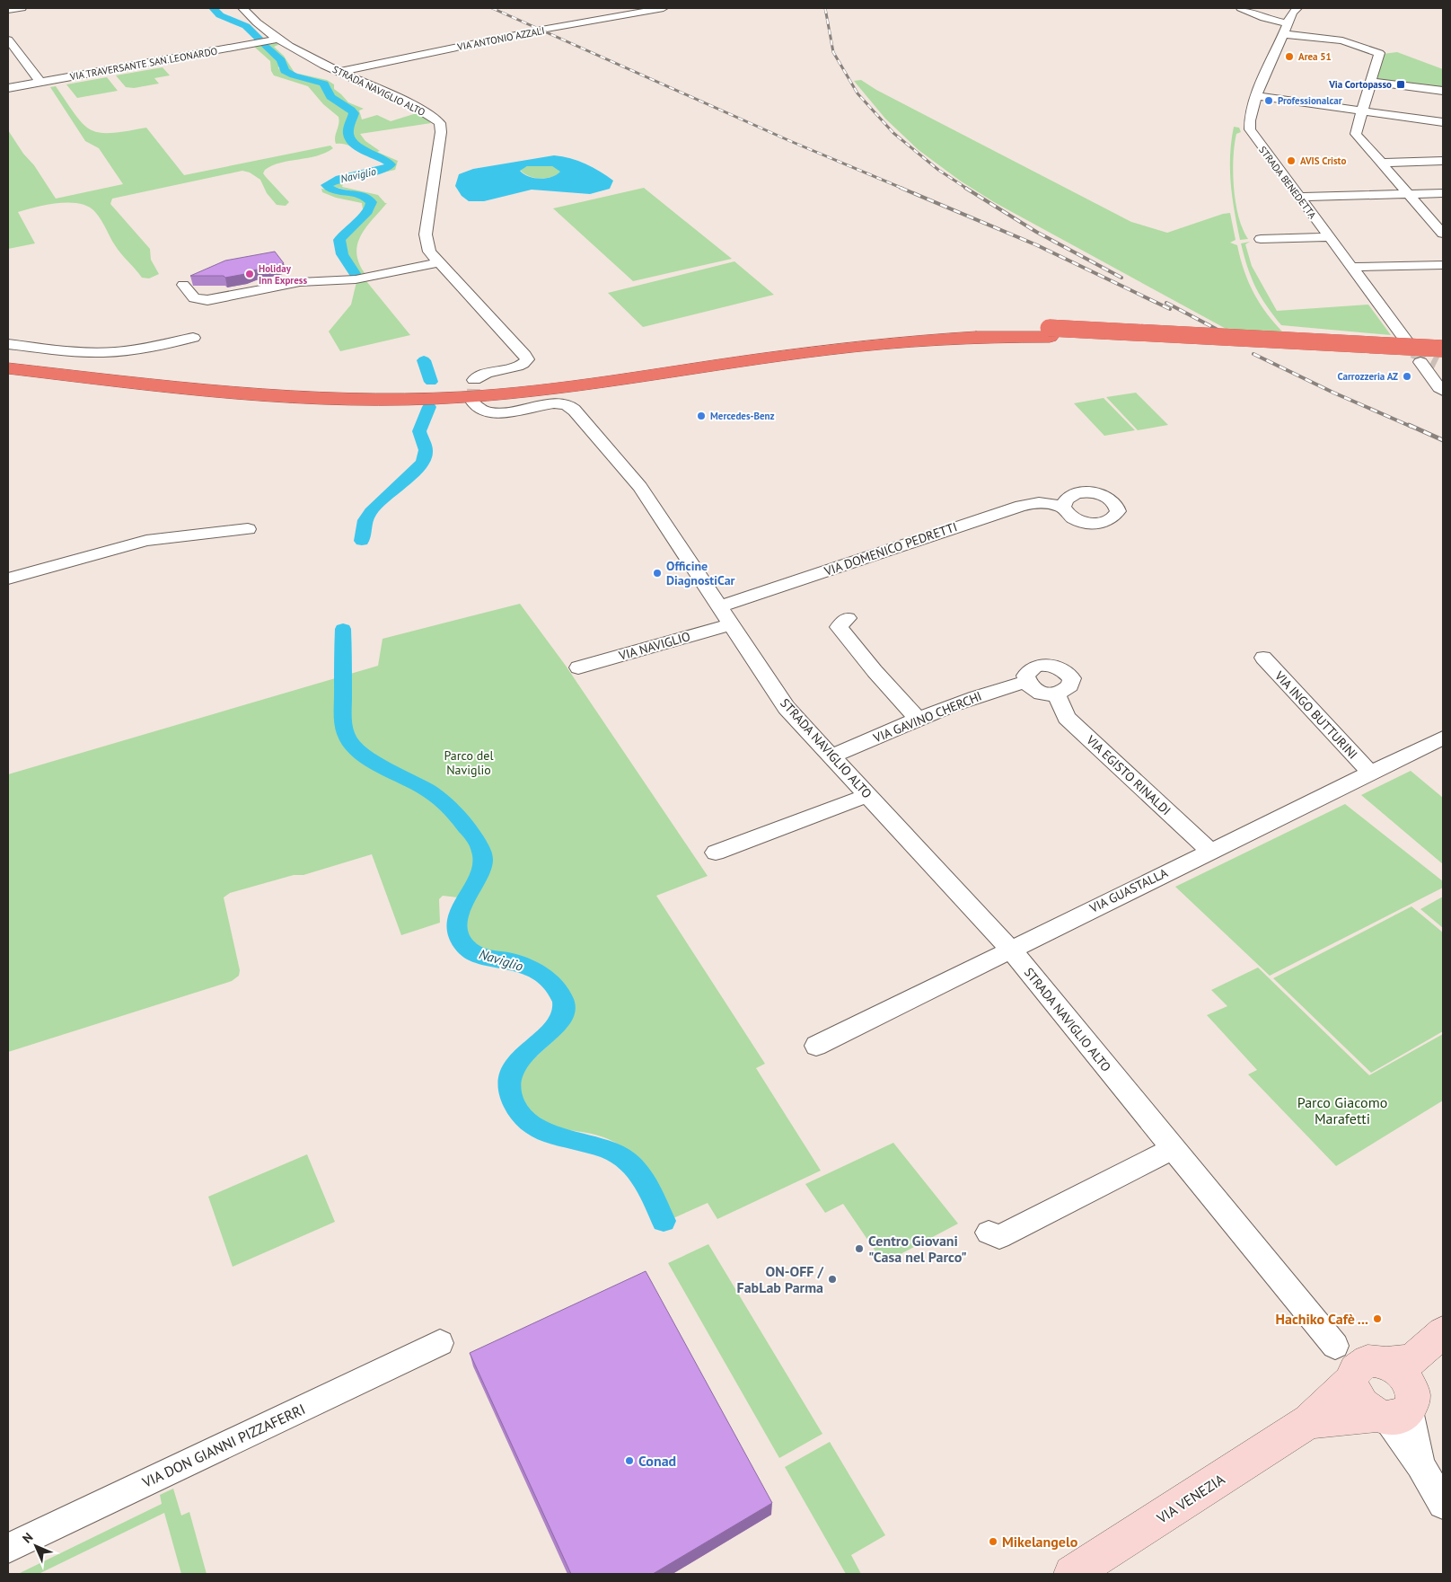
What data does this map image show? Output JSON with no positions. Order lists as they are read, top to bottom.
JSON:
{
  "streets": {
    "street": [
      "VIA ANTONIO AZZALI",
      "VIA TRAVERSANTE SAN LEONARDO",
      "STRADA NAVIGLIO ALTO",
      "STRADA BENEDETTA",
      "VIA DOMENICO PEDRETTI",
      "VIA NAVIGLIO",
      "VIA INGO BUTTURINI",
      "VIA GAVINO CHERCHI",
      "VIA EGISTO RINALDI",
      "VIA GUASTALLA",
      "VIA DON GIANNI PIZZAFERRI",
      "VIA VENEZIA"
    ]
  },
  "crossings": [
    ["VIA ANTONIO AZZALI", "STRADA NAVIGLIO ALTO"],
    ["VIA TRAVERSANTE SAN LEONARDO", "STRADA NAVIGLIO ALTO"],
    ["STRADA NAVIGLIO ALTO", "VIA DOMENICO PEDRETTI"],
    ["STRADA NAVIGLIO ALTO", "VIA NAVIGLIO"],
    ["STRADA NAVIGLIO ALTO", "VIA GAVINO CHERCHI"],
    ["STRADA NAVIGLIO ALTO", "VIA GUASTALLA"],
    ["STRADA NAVIGLIO ALTO", "VIA VENEZIA"],
    ["VIA INGO BUTTURINI", "VIA GUASTALLA"],
    ["VIA GAVINO CHERCHI", "VIA EGISTO RINALDI"],
    ["VIA EGISTO RINALDI", "VIA GUASTALLA"]
  ],
  "water": ["Naviglio"],
  "parks": ["Parco del Naviglio", "Parco Giacomo Marafetti"],
  "places": {
    "other": [
      "Area 51",
      "Professionalcar",
      "AVIS Cristo",
      "Holiday Inn Express",
      "Carrozzeria AZ",
      "Mercedes-Benz",
      "Officine DiagnostiCar",
      "Centro Giovani \"Casa nel Parco\"",
      "ON-OFF / FabLab Parma",
      "Hachiko Cafè ...",
      "Conad",
      "Mikelangelo"
    ],
    "transit": ["Via Cortopasso"]
  },
  "north": "top left"
}
